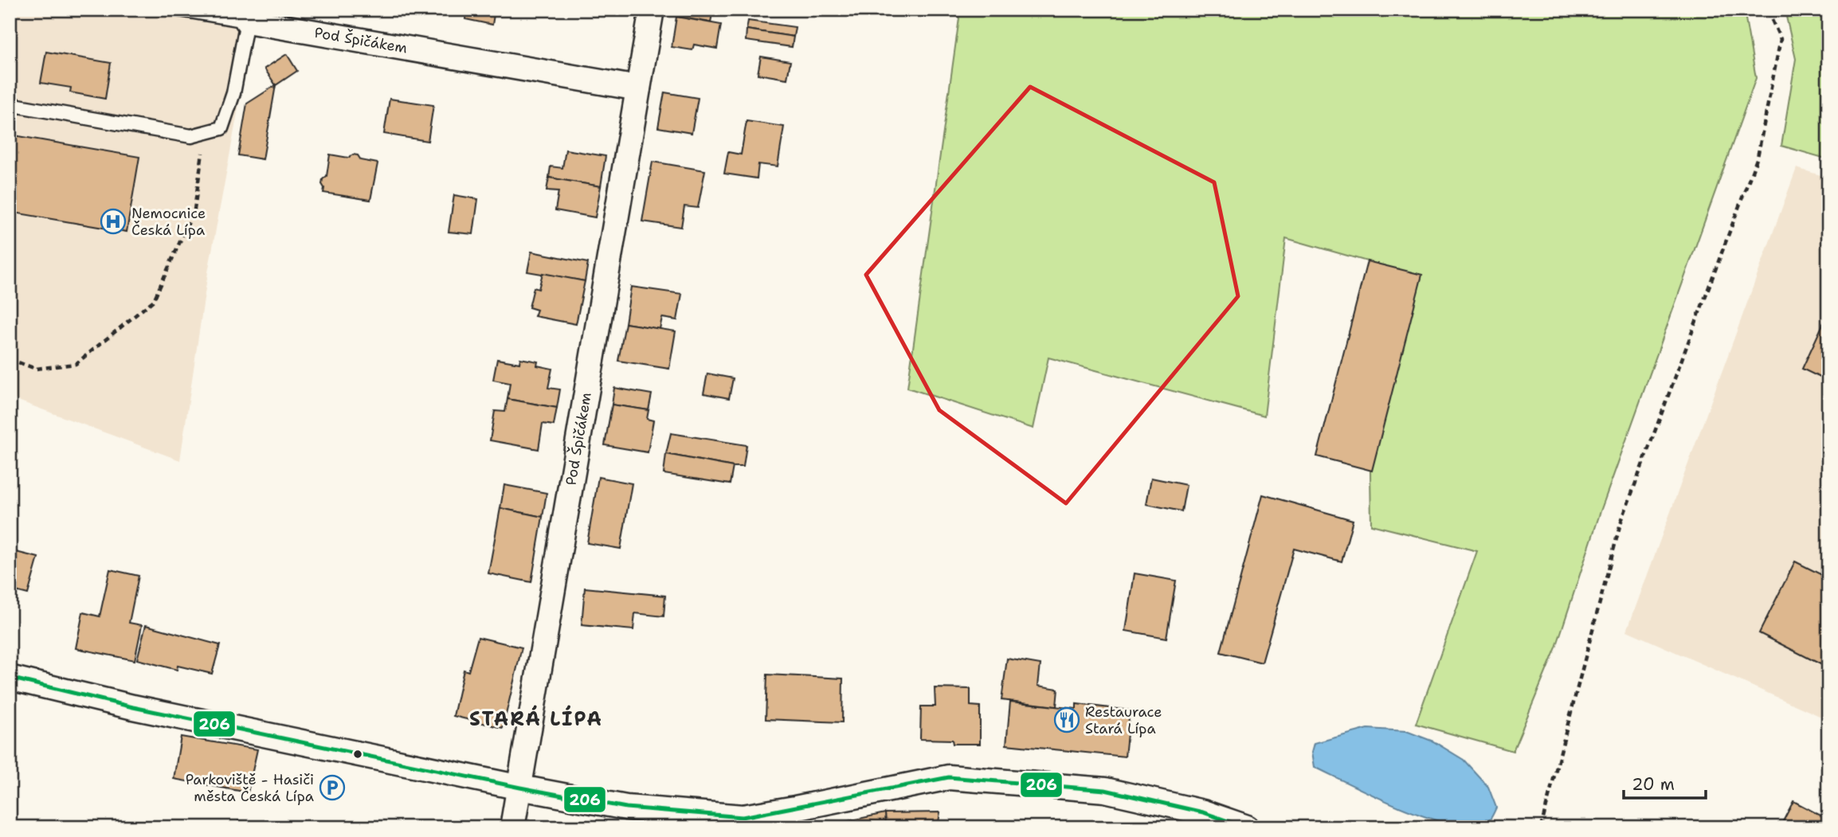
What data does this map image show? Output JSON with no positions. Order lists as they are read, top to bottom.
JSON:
{
  "streets": {
    "street": ["Pod Špičákem"]
  },
  "districts": ["STARÁ LÍPA"],
  "places": {
    "hospital": ["Nemocnice Česká Lípa"],
    "restaurant": ["Restaurace Stará Lípa"],
    "parking": ["Parkoviště - Hasiči města Česká Lípa"]
  },
  "lines": ["transit line 206"],
  "scale_bar": "20 m"
}
